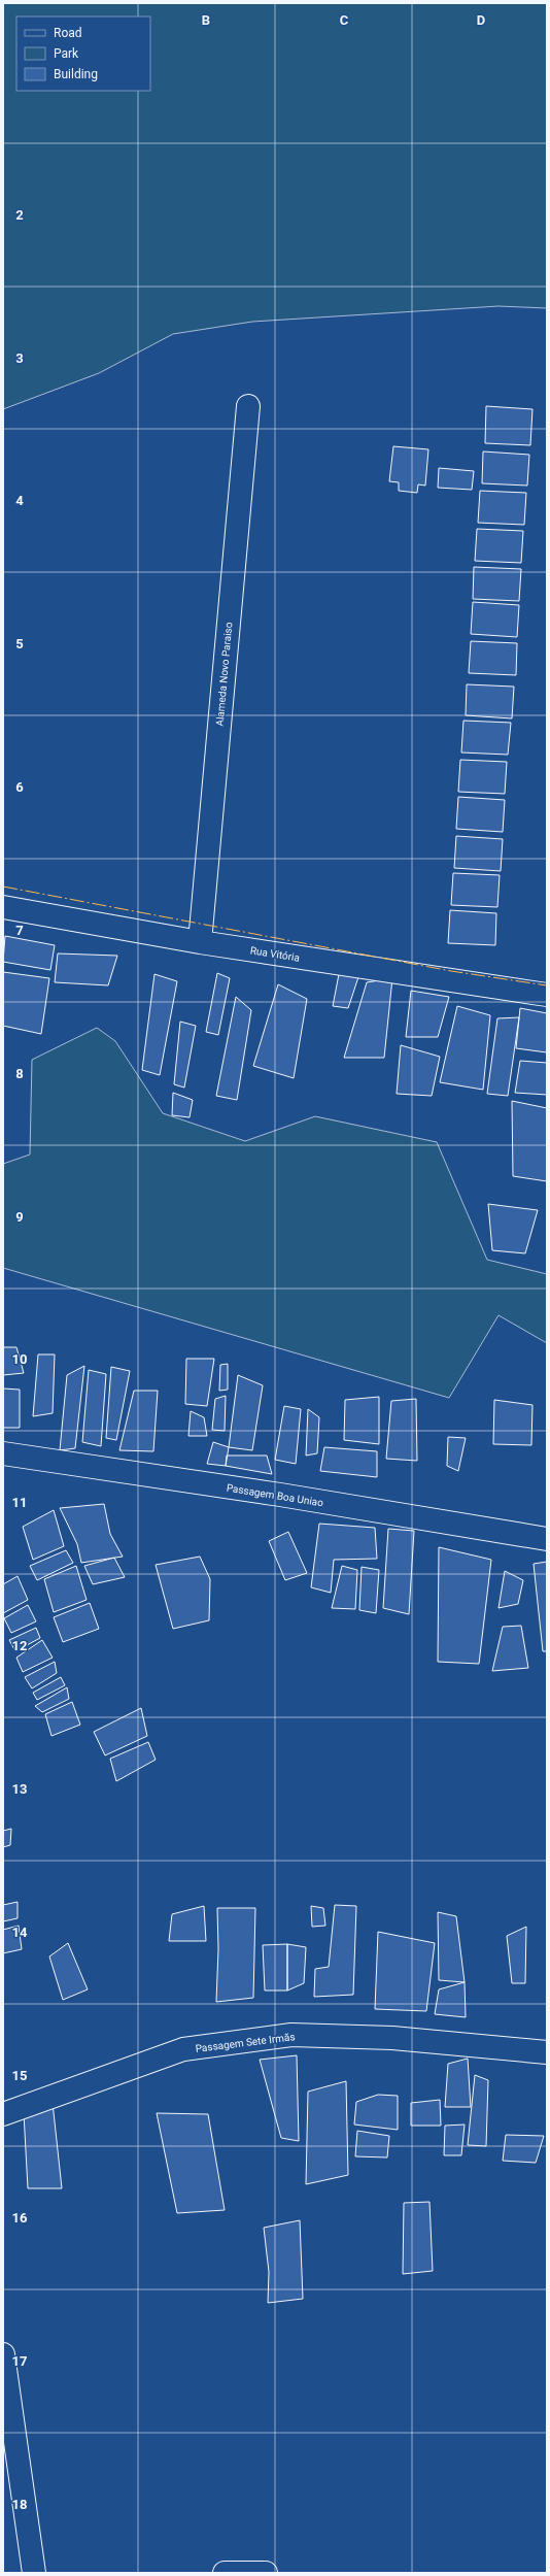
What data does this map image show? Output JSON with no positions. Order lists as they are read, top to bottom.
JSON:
{
  "streets": {
    "street": [
      "Alameda Novo Paraiso",
      "Rua Vitória",
      "Passagem Boa Uniao",
      "Passagem Sete Irmãs"
    ]
  },
  "crossings": [
    ["Alameda Novo Paraiso", "Rua Vitória"]
  ],
  "legend": ["Road", "Park", "Building"],
  "grid": {
    "columns": ["B", "C", "D"],
    "rows": [
      "2",
      "3",
      "4",
      "5",
      "6",
      "7",
      "8",
      "9",
      "10",
      "11",
      "12",
      "13",
      "14",
      "15",
      "16",
      "17",
      "18"
    ]
  }
}
